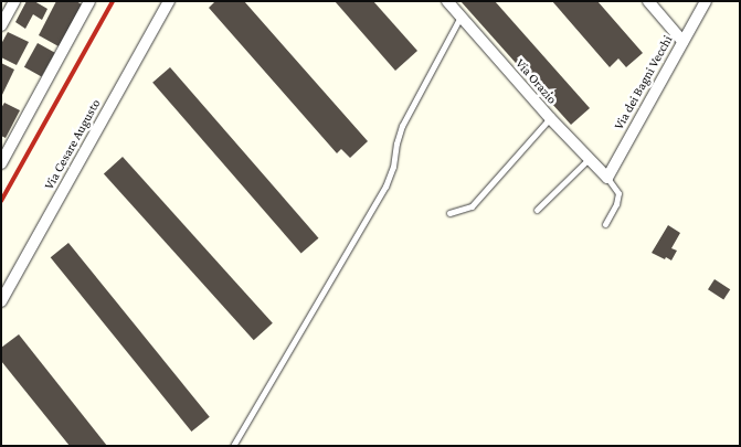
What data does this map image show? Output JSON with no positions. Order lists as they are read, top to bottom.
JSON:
{
  "streets": {
    "street": ["Via Orazio", "Via dei Bagni Vecchi", "Via Cesare Augusto"]
  },
  "crossings": [
    ["Via Orazio", "Via dei Bagni Vecchi"]
  ]
}
